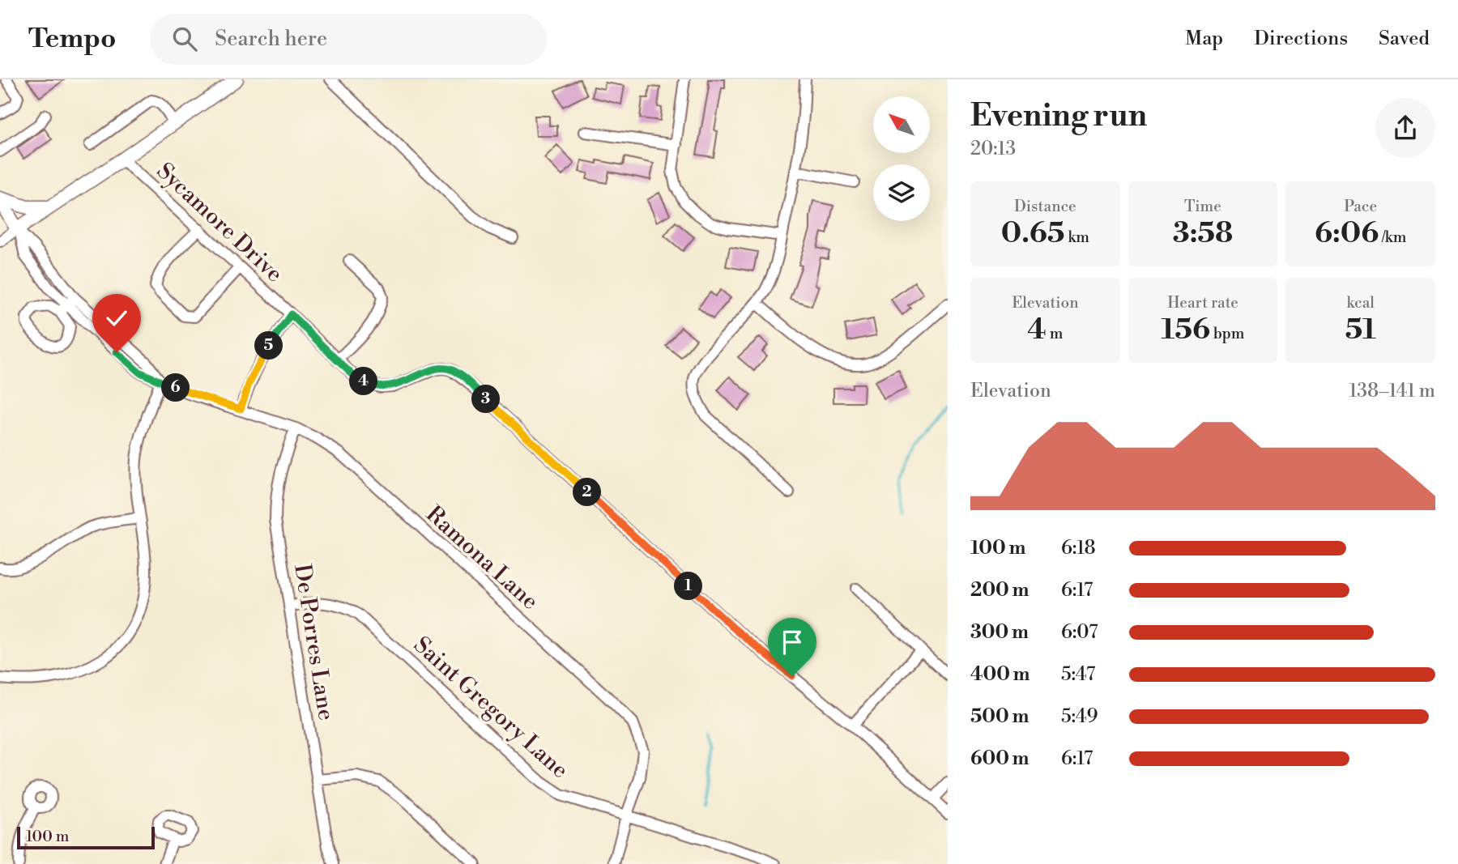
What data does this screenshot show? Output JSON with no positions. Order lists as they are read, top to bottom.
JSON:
{
  "streets": {
    "street": [
      "Sycamore Drive",
      "Ramona Lane",
      "De Porres Lane",
      "Saint Gregory Lane"
    ]
  },
  "crossings": [
    ["Ramona Lane", "De Porres Lane"],
    ["Ramona Lane", "Saint Gregory Lane"],
    ["De Porres Lane", "Saint Gregory Lane"]
  ],
  "scale_bar": "100 m",
  "north": "top left",
  "page": {
    "header": "Tempo",
    "search": "Search here",
    "nav": ["Map", "Directions", "Saved"],
    "heading": ["Evening run", "20:13"],
    "stats": [
      ["Distance", "0.65 km"],
      ["Time", "3:58"],
      ["Pace", "6:06 /km"],
      ["Elevation", "4 m"],
      ["Heart rate", "156 bpm"],
      ["kcal", "51"]
    ],
    "pins": [
      "5",
      "4",
      "6",
      "3",
      "2",
      "1"
    ],
    "chart": ["Elevation", "138–141 m"],
    "list": [
      {
        "name": "100 m",
        "note": "6:18"
      },
      {
        "name": "200 m",
        "note": "6:17"
      },
      {
        "name": "300 m",
        "note": "6:07"
      },
      {
        "name": "400 m",
        "note": "5:47"
      },
      {
        "name": "500 m",
        "note": "5:49"
      },
      {
        "name": "600 m",
        "note": "6:17"
      }
    ],
    "scale": "100 m"
  }
}
